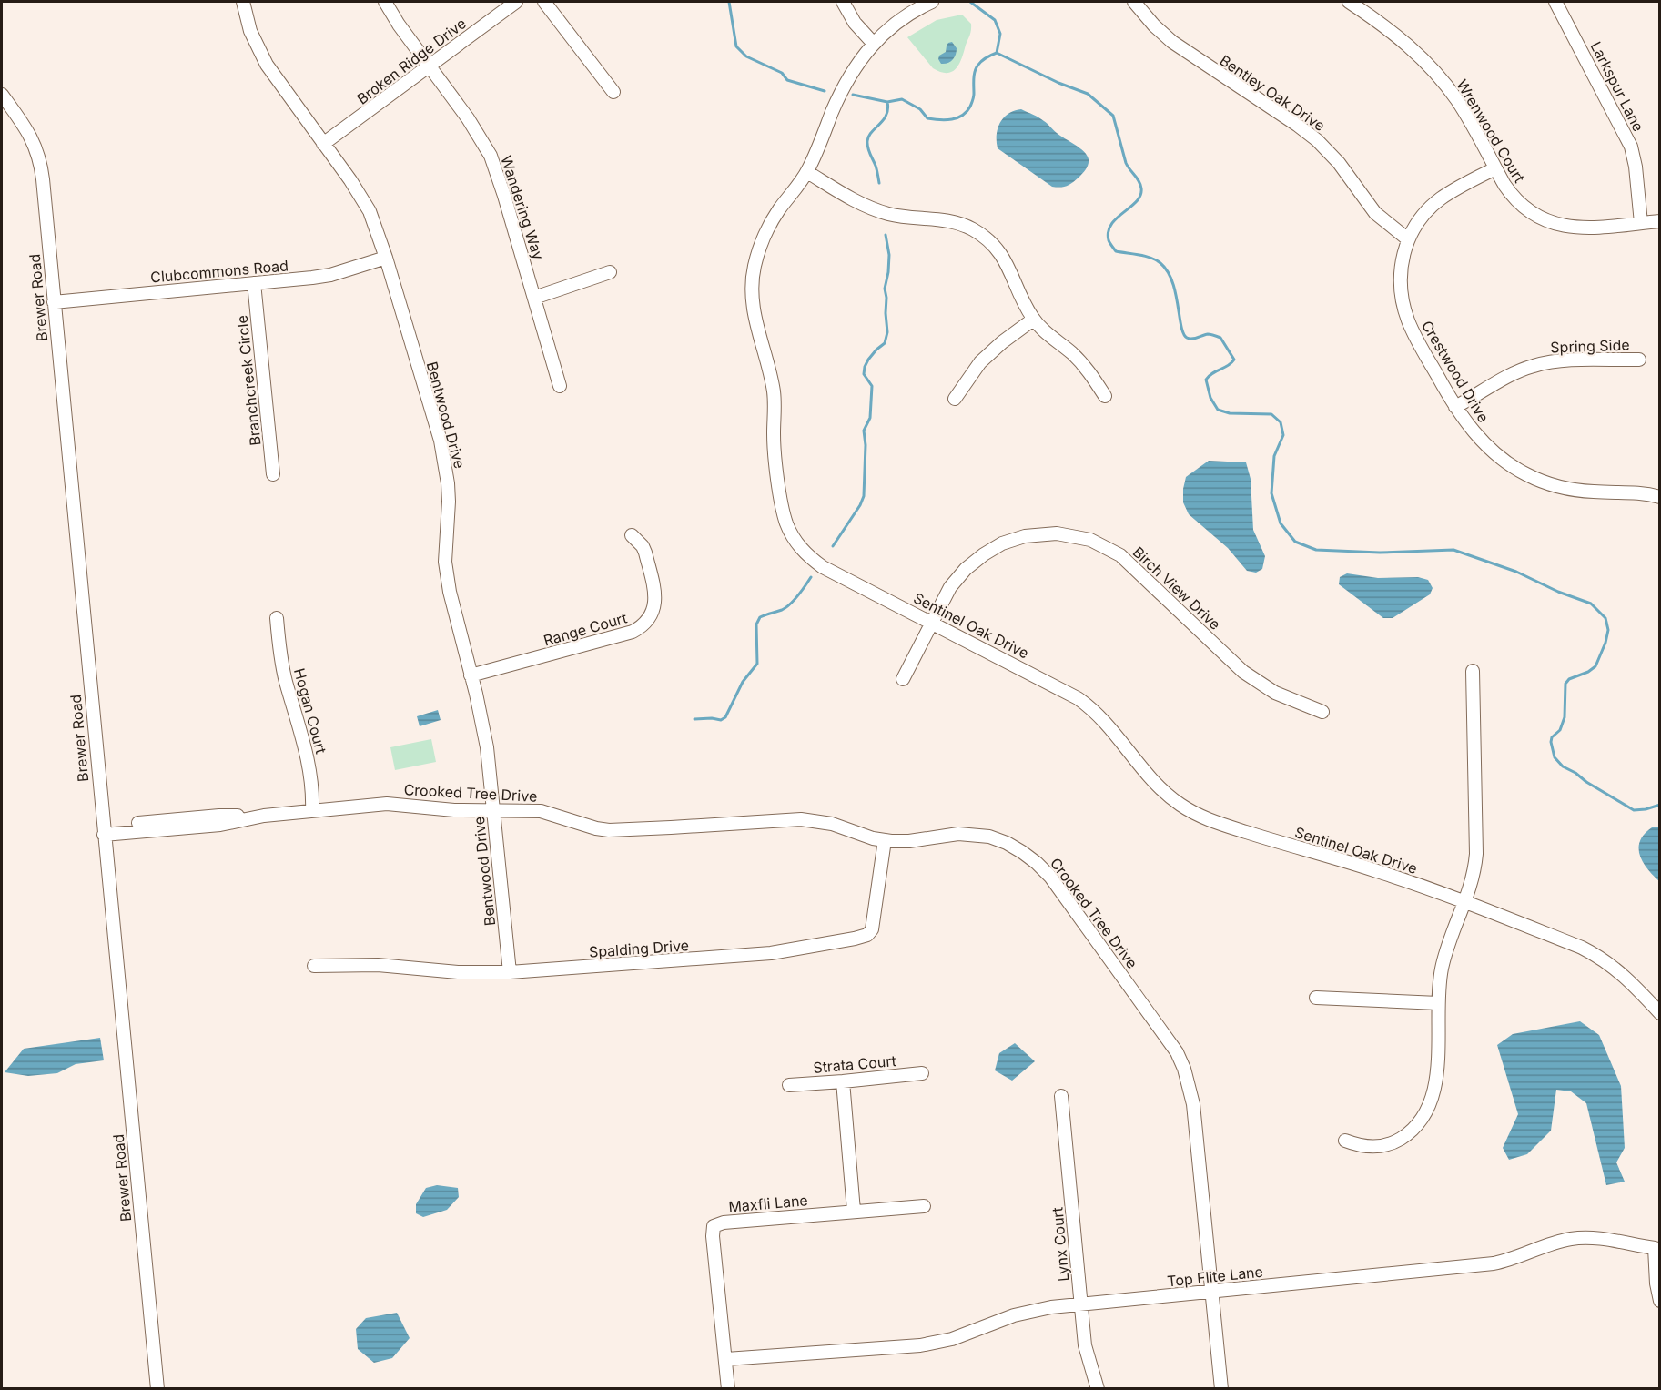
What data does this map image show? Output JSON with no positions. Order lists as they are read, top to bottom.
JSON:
{
  "streets": {
    "street": [
      "Broken Ridge Drive",
      "Larkspur Lane",
      "Bentley Oak Drive",
      "Wrenwood Court",
      "Wandering Way",
      "Clubcommons Road",
      "Brewer Road",
      "Spring Side",
      "Crestwood Drive",
      "Branchcreek Circle",
      "Bentwood Drive",
      "Birch View Drive",
      "Sentinel Oak Drive",
      "Range Court",
      "Hogan Court",
      "Crooked Tree Drive",
      "Spalding Drive",
      "Strata Court",
      "Maxfli Lane",
      "Lynx Court",
      "Top Flite Lane"
    ]
  },
  "crossings": [
    ["Broken Ridge Drive", "Wandering Way"],
    ["Broken Ridge Drive", "Bentwood Drive"],
    ["Larkspur Lane", "Wrenwood Court"],
    ["Bentley Oak Drive", "Crestwood Drive"],
    ["Wrenwood Court", "Crestwood Drive"],
    ["Clubcommons Road", "Brewer Road"],
    ["Clubcommons Road", "Branchcreek Circle"],
    ["Clubcommons Road", "Bentwood Drive"],
    ["Brewer Road", "Crooked Tree Drive"],
    ["Spring Side", "Crestwood Drive"],
    ["Bentwood Drive", "Range Court"],
    ["Bentwood Drive", "Crooked Tree Drive"],
    ["Bentwood Drive", "Spalding Drive"],
    ["Birch View Drive", "Sentinel Oak Drive"],
    ["Hogan Court", "Crooked Tree Drive"],
    ["Crooked Tree Drive", "Spalding Drive"],
    ["Crooked Tree Drive", "Top Flite Lane"],
    ["Maxfli Lane", "Top Flite Lane"],
    ["Lynx Court", "Top Flite Lane"]
  ]
}
